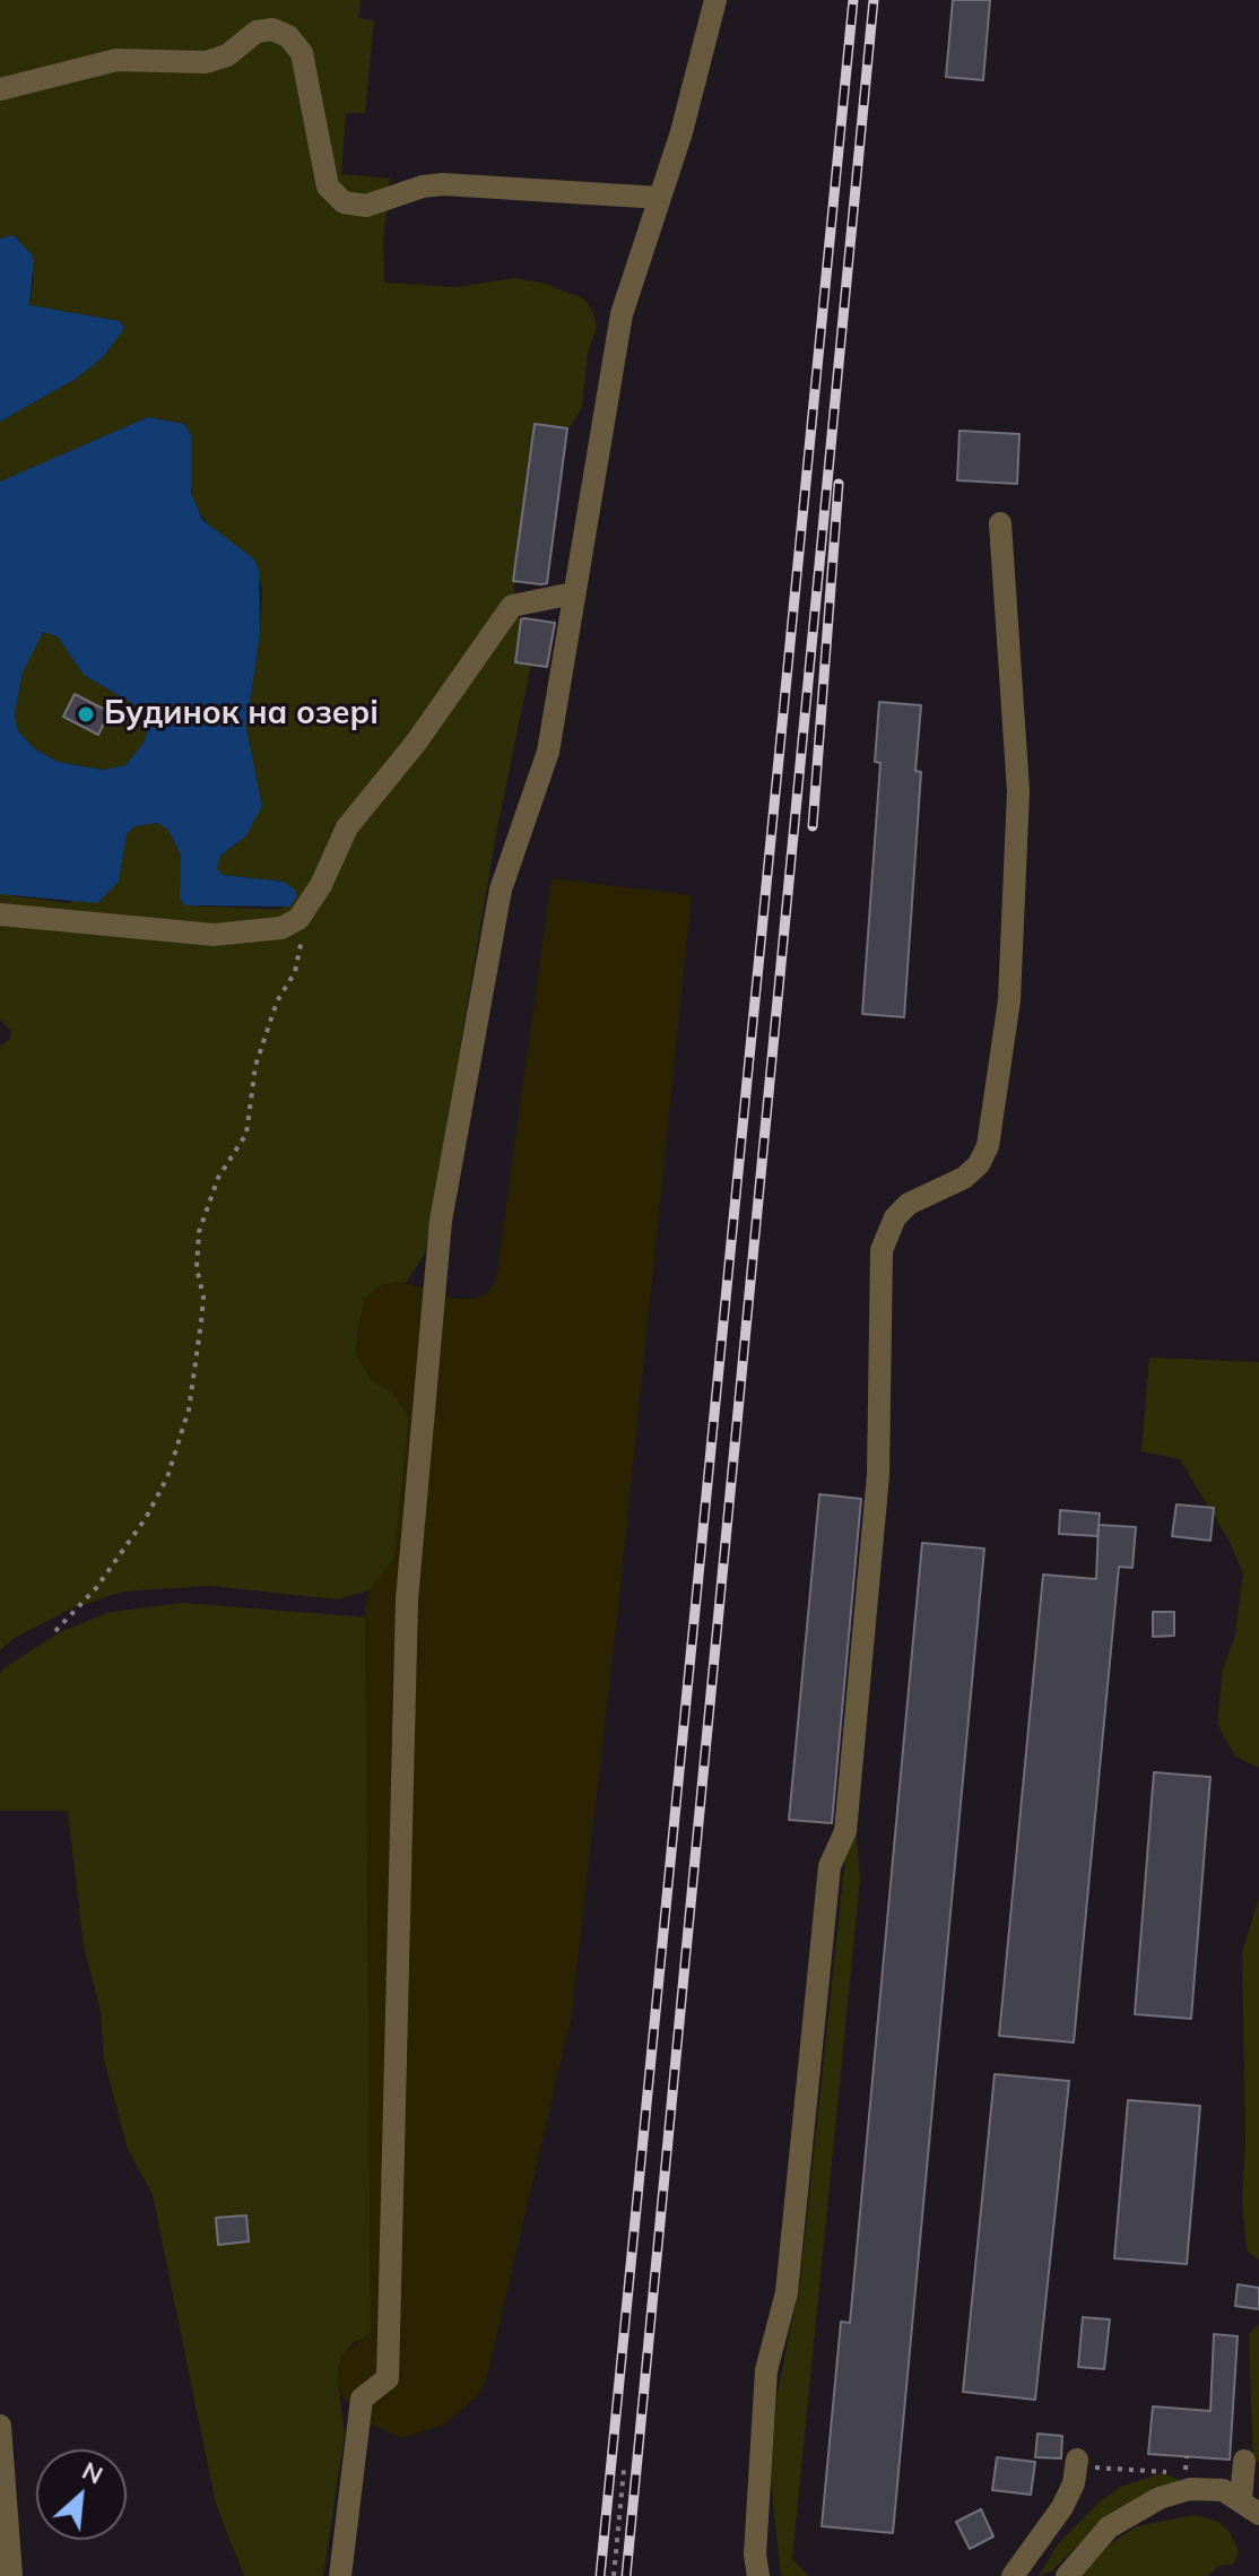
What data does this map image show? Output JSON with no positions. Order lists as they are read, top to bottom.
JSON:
{
  "places": ["Будинок на озері"],
  "north": "top right"
}
